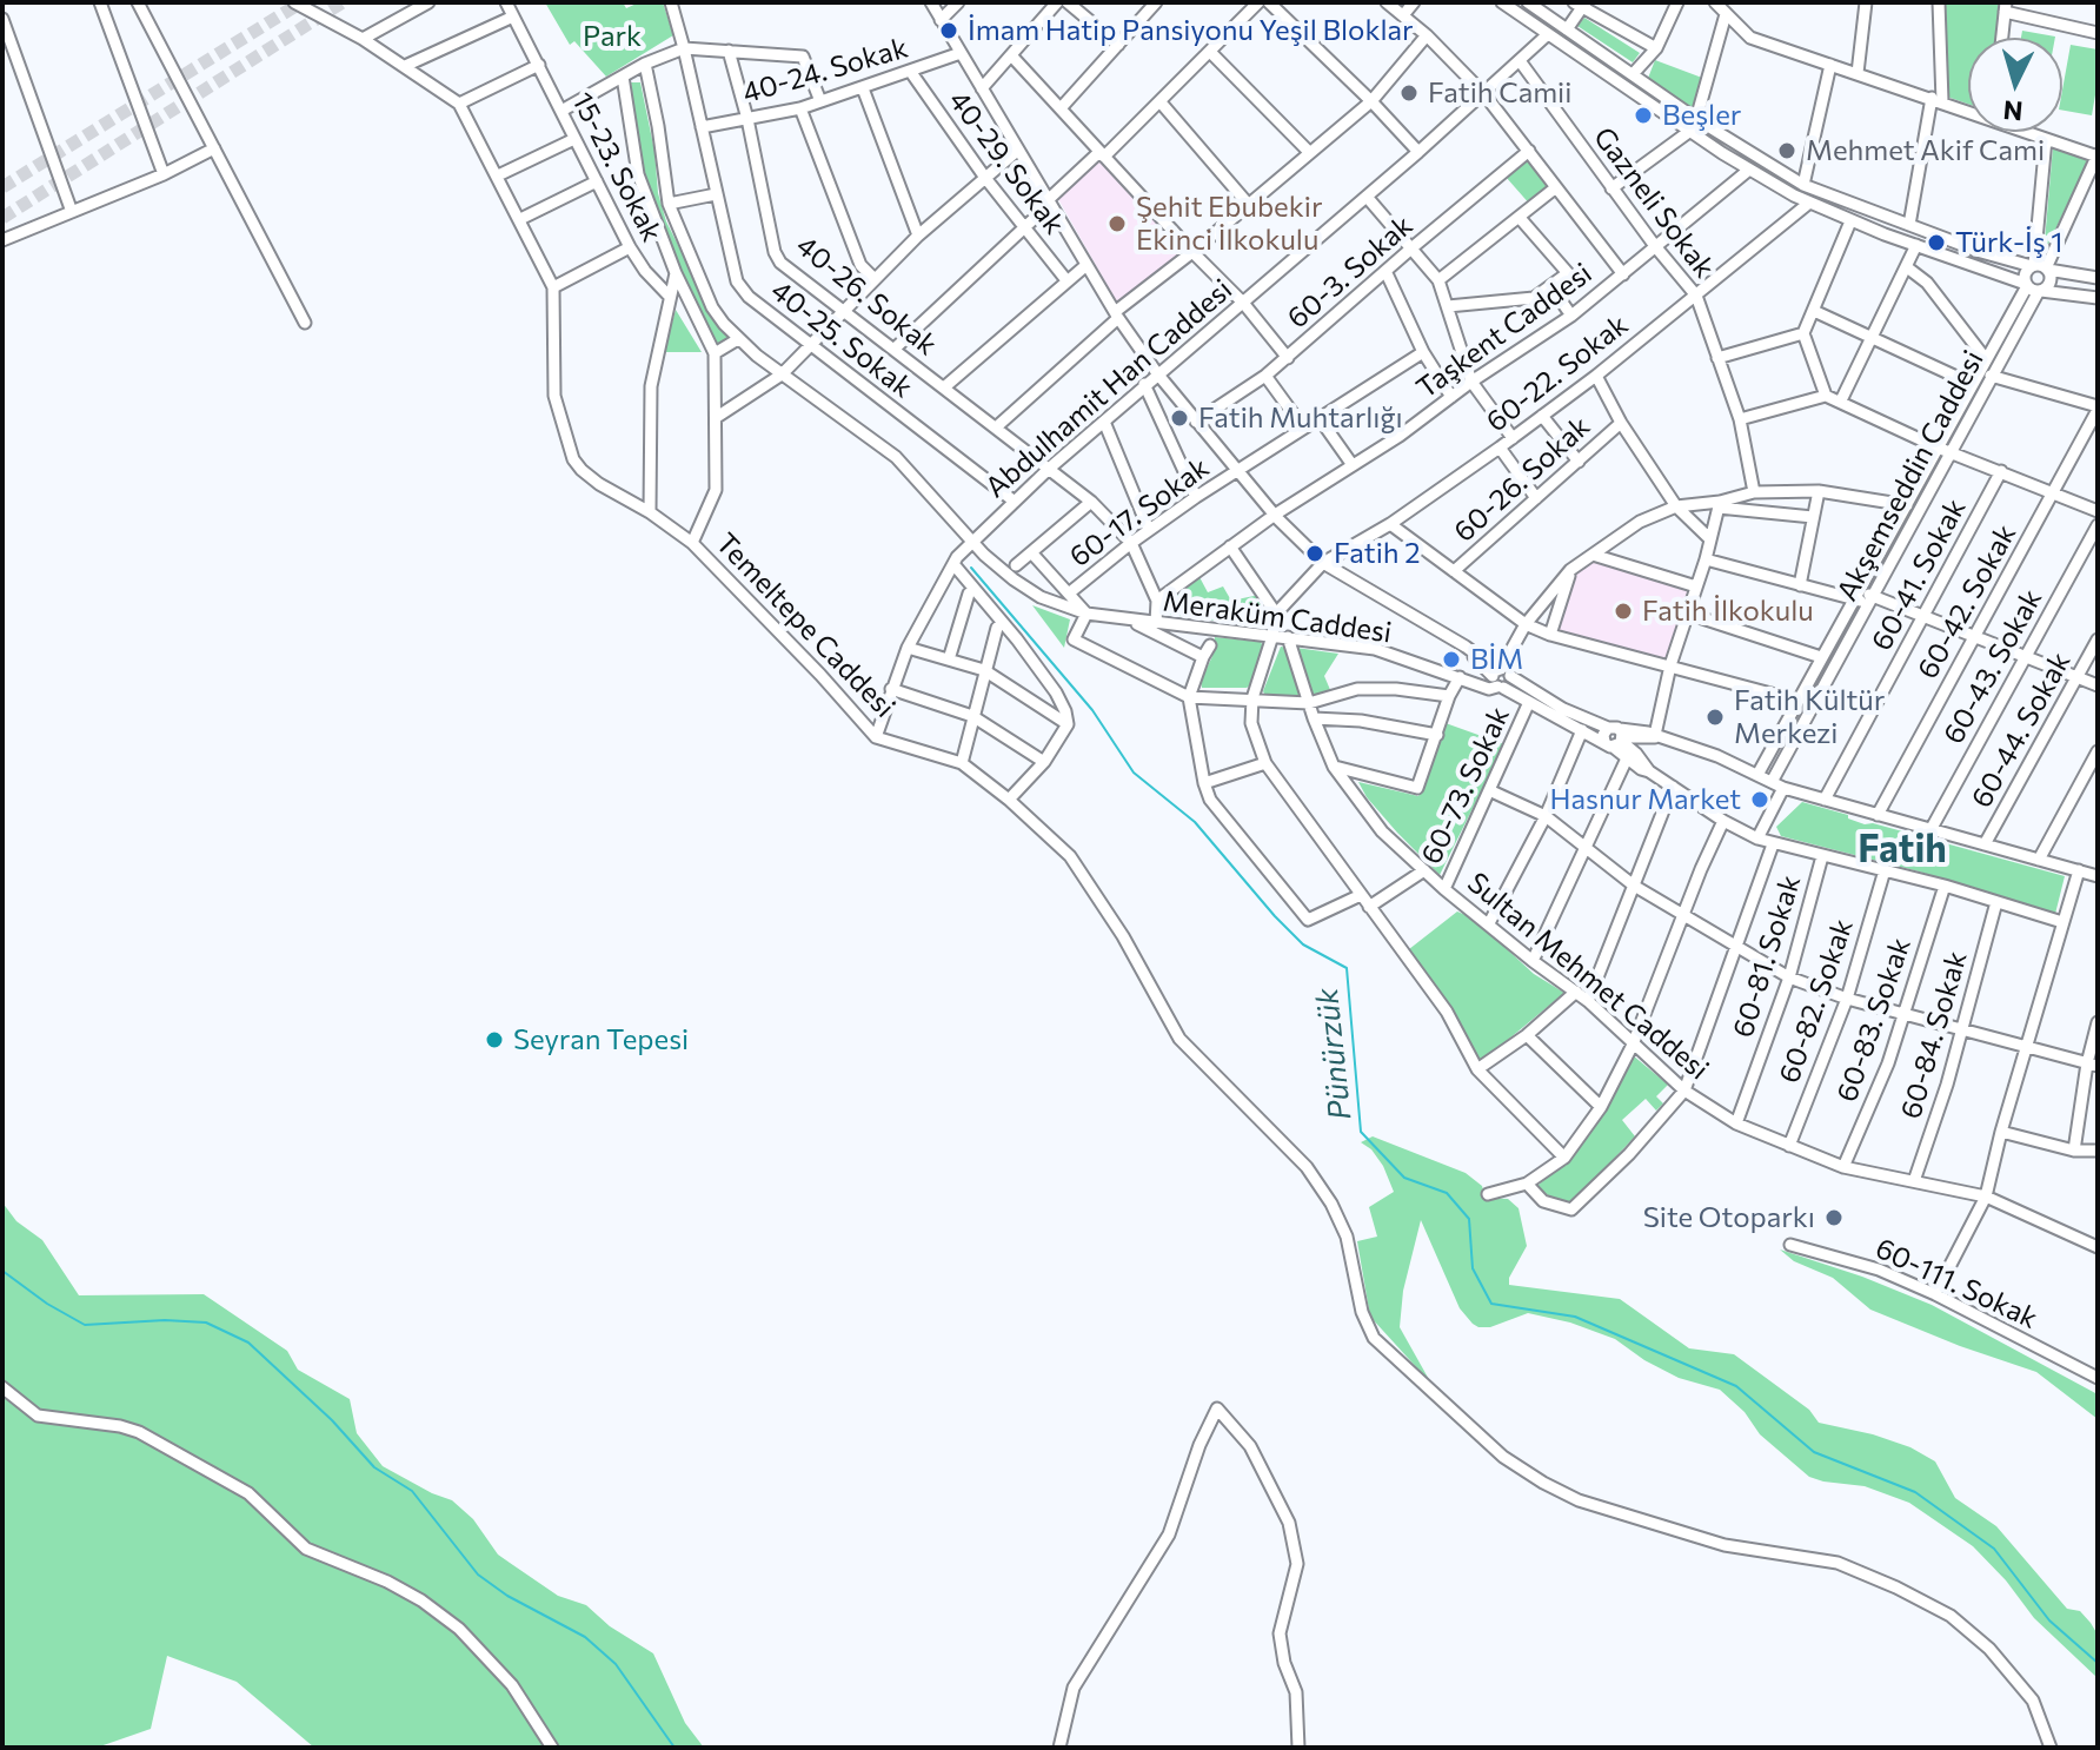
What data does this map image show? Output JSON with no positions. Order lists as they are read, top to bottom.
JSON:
{
  "streets": {
    "street": [
      "40-24. Sokak",
      "40-29. Sokak",
      "15-23. Sokak",
      "Gazneli Sokak",
      "60-3. Sokak",
      "40-26. Sokak",
      "Taşkent Caddesi",
      "40-25. Sokak",
      "60-22. Sokak",
      "Abdulhamit Han Caddesi",
      "Akşemseddin Caddesi",
      "60-26. Sokak",
      "60-17. Sokak",
      "60-41. Sokak",
      "60-42. Sokak",
      "Meraküm Caddesi",
      "Temeltepe Caddesi",
      "60-43. Sokak",
      "60-44. Sokak",
      "60-73. Sokak",
      "60-81. Sokak",
      "Sultan Mehmet Caddesi",
      "60-82. Sokak",
      "60-83. Sokak",
      "60-84. Sokak",
      "60-111. Sokak"
    ]
  },
  "crossings": [
    ["40-24. Sokak", "40-29. Sokak"],
    ["40-24. Sokak", "40-26. Sokak"],
    ["40-24. Sokak", "40-25. Sokak"],
    ["Gazneli Sokak", "Taşkent Caddesi"],
    ["Gazneli Sokak", "60-22. Sokak"],
    ["Gazneli Sokak", "Abdulhamit Han Caddesi"],
    ["40-26. Sokak", "Taşkent Caddesi"],
    ["40-26. Sokak", "Abdulhamit Han Caddesi"],
    ["40-26. Sokak", "60-17. Sokak"],
    ["40-25. Sokak", "Abdulhamit Han Caddesi"],
    ["Abdulhamit Han Caddesi", "Meraküm Caddesi"],
    ["Abdulhamit Han Caddesi", "Temeltepe Caddesi"],
    ["Meraküm Caddesi", "60-73. Sokak"],
    ["Meraküm Caddesi", "Sultan Mehmet Caddesi"],
    ["60-73. Sokak", "Sultan Mehmet Caddesi"],
    ["60-81. Sokak", "Sultan Mehmet Caddesi"],
    ["Sultan Mehmet Caddesi", "60-82. Sokak"],
    ["Sultan Mehmet Caddesi", "60-83. Sokak"],
    ["Sultan Mehmet Caddesi", "60-84. Sokak"]
  ],
  "districts": ["Fatih"],
  "water": ["Pünürzük"],
  "parks": ["Park"],
  "places": [
    "İmam Hatip Pansiyonu Yeşil Bloklar",
    "Fatih Camii",
    "Beşler",
    "Mehmet Akif Cami",
    "Şehit Ebubekir Ekinci İlkokulu",
    "Türk-İş 1",
    "Fatih Muhtarlığı",
    "Fatih 2",
    "Fatih İlkokulu",
    "BİM",
    "Fatih Kültür Merkezi",
    "Hasnur Market",
    "Seyran Tepesi",
    "Site Otoparkı"
  ],
  "north": "bottom"
}
